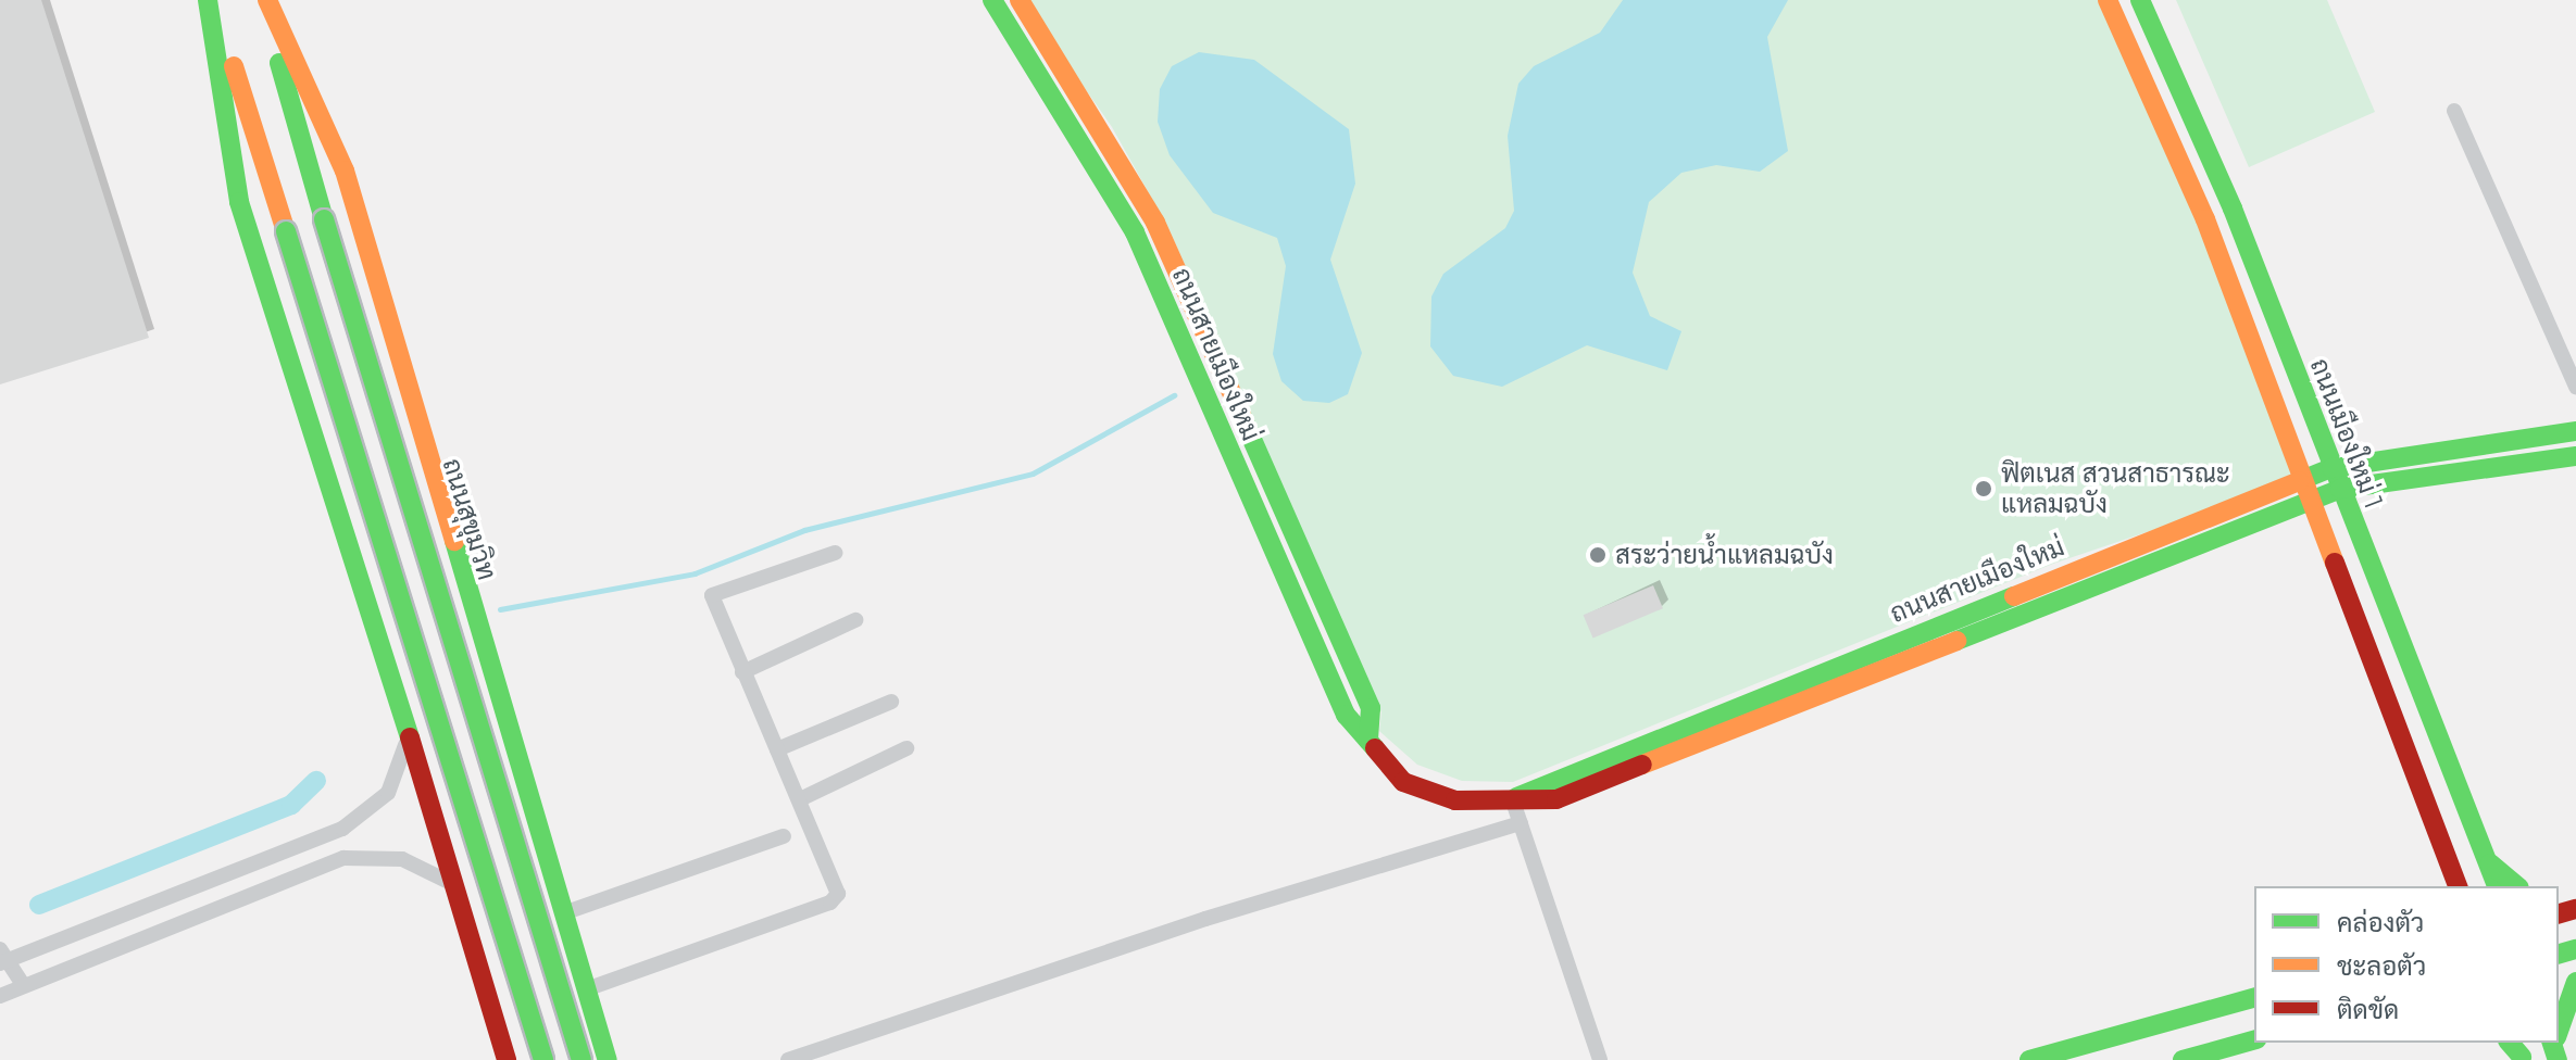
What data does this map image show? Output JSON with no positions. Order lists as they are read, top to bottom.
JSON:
{
  "streets": {
    "main road": ["ถนนสายเมืองใหม่", "ถนนเมืองใหม่ 1", "ถนนสุขุมวิท"]
  },
  "crossings": [
    ["ถนนสายเมืองใหม่", "ถนนเมืองใหม่ 1"]
  ],
  "places": ["ฟิตเนส สวนสาธารณะ แหลมฉบัง", "สระว่ายน้ำแหลมฉบัง"],
  "legend": ["คล่องตัว", "ชะลอตัว", "ติดขัด"]
}
